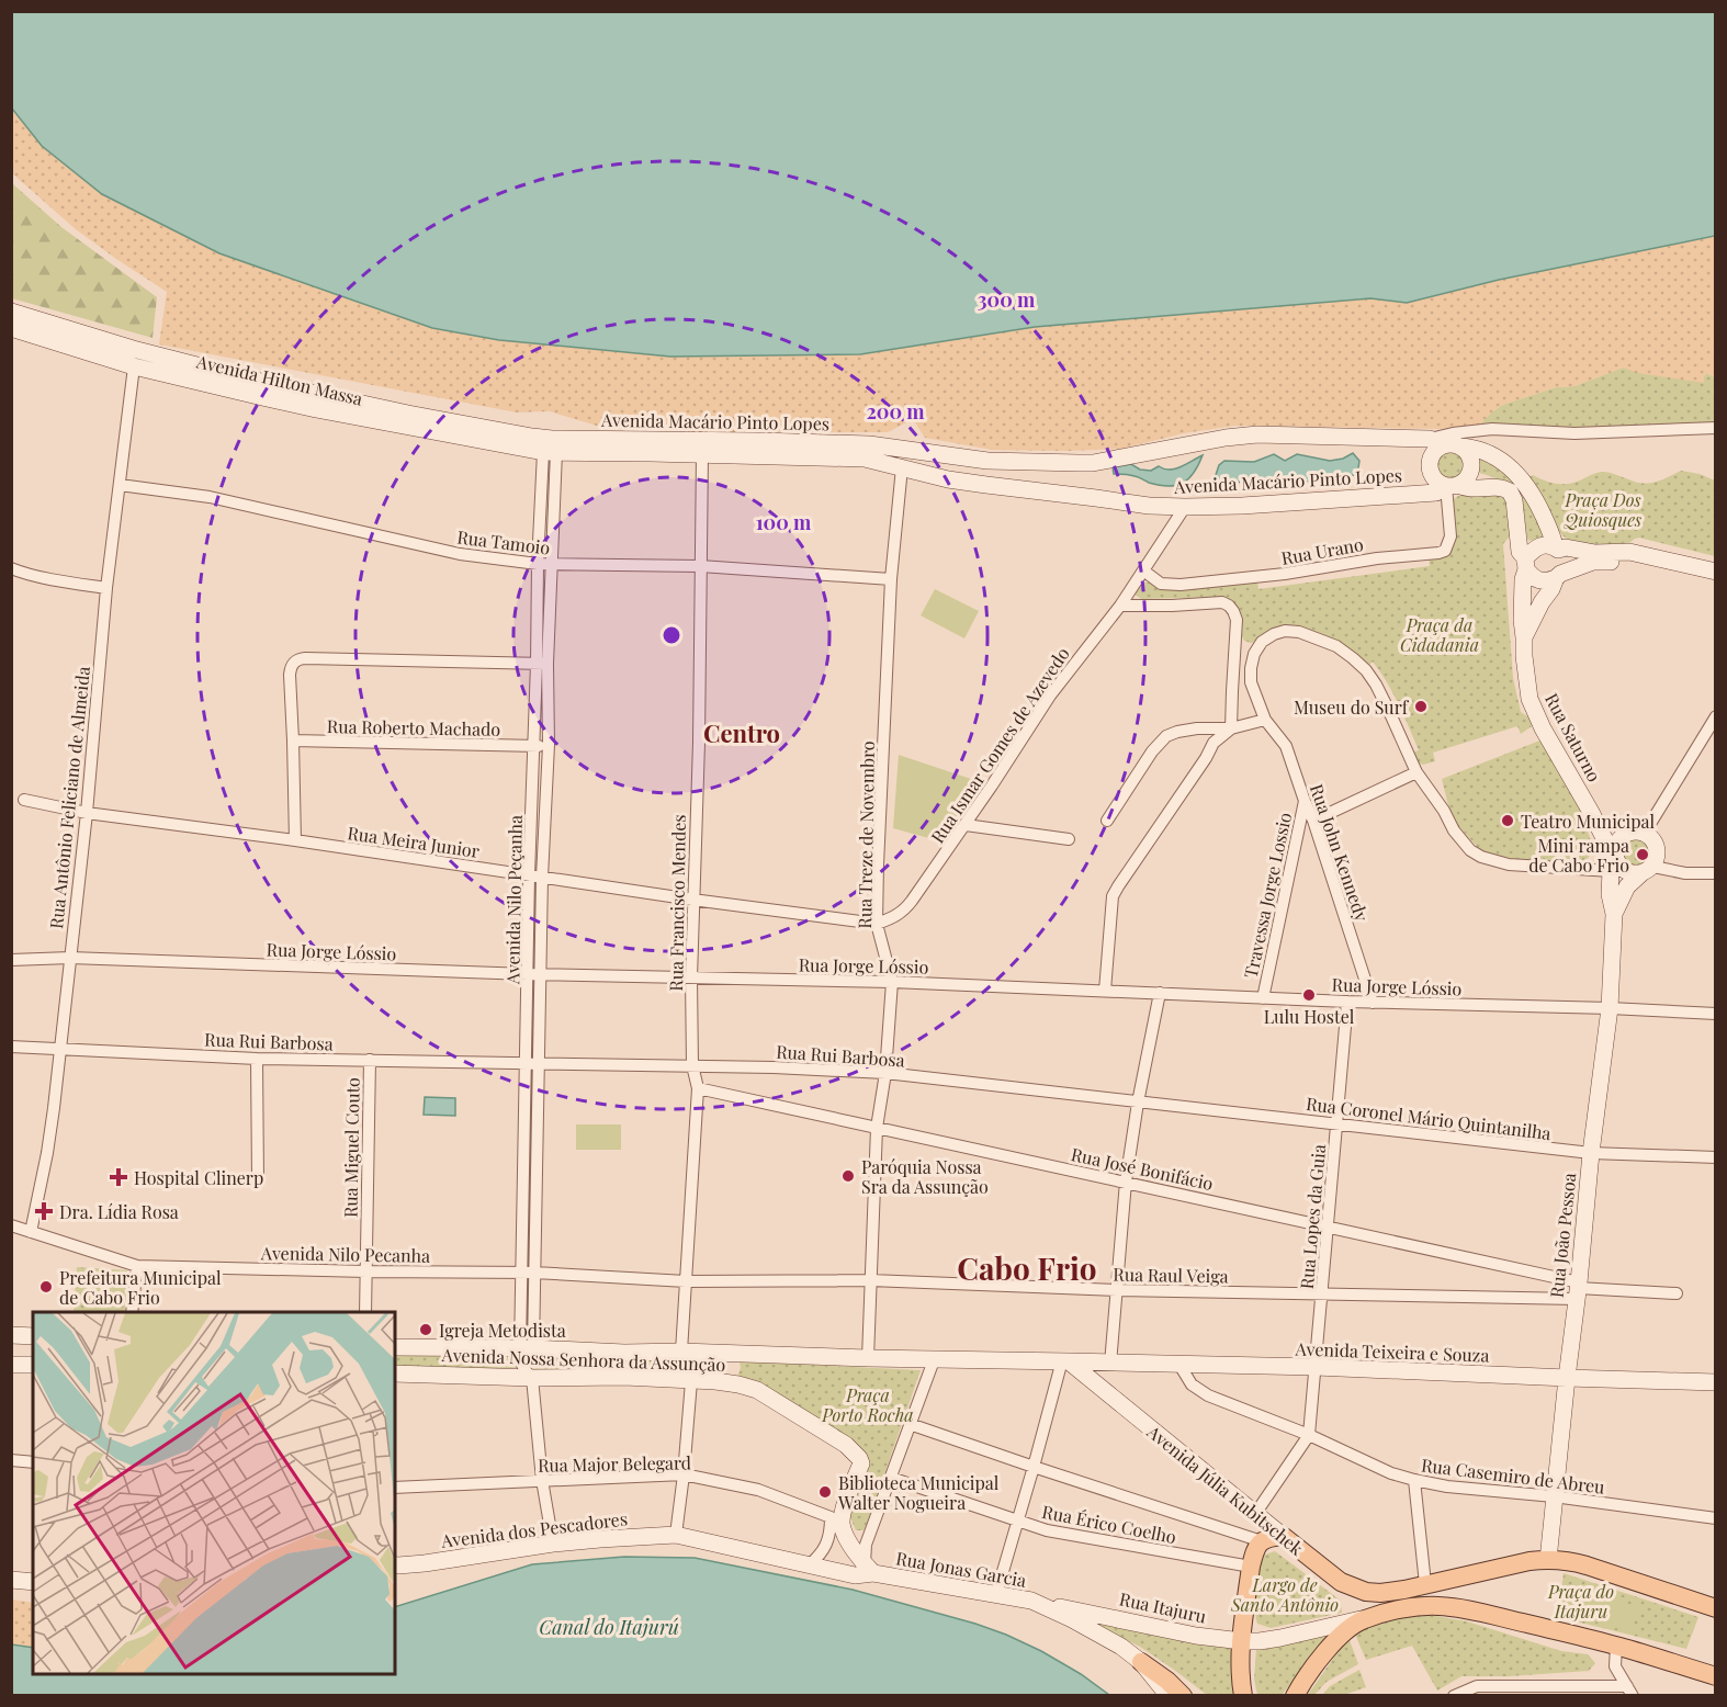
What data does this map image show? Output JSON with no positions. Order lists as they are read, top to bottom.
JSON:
{
  "streets": {
    "main road": [
      "Avenida Hilton Massa",
      "Avenida Macário Pinto Lopes",
      "Rua Saturno",
      "Rua João Pessoa",
      "Avenida Teixeira e Souza",
      "Avenida Nossa Senhora da Assunção",
      "Avenida Júlia Kubitschek",
      "Avenida dos Pescadores",
      "Rua Jonas Garcia",
      "Rua Itajuru"
    ],
    "street": [
      "Rua Tamoio",
      "Rua Urano",
      "Rua Roberto Machado",
      "Rua Ismar Gomes de Azevedo",
      "Rua Antônio Feliciano de Almeida",
      "Rua Treze de Novembro",
      "Rua Meira Junior",
      "Rua John Kennedy",
      "Travessa Jorge Lossio",
      "Avenida Nilo Peçanha",
      "Rua Francisco Mendes",
      "Rua Jorge Lóssio",
      "Rua Rui Barbosa",
      "Rua Coronel Mário Quintanilha",
      "Rua Miguel Couto",
      "Rua José Bonifácio",
      "Rua Lopes da Guia",
      "Avenida Nilo Pecanha",
      "Rua Raul Veiga",
      "Rua Major Belegard",
      "Rua Casemiro de Abreu",
      "Rua Érico Coelho"
    ]
  },
  "crossings": [
    ["Avenida Hilton Massa", "Avenida Macário Pinto Lopes"],
    ["Avenida Hilton Massa", "Rua Antônio Feliciano de Almeida"],
    ["Avenida Hilton Massa", "Avenida Nilo Peçanha"],
    ["Avenida Macário Pinto Lopes", "Rua Urano"],
    ["Avenida Macário Pinto Lopes", "Rua Saturno"],
    ["Avenida Macário Pinto Lopes", "Rua Ismar Gomes de Azevedo"],
    ["Avenida Macário Pinto Lopes", "Rua Treze de Novembro"],
    ["Avenida Macário Pinto Lopes", "Avenida Nilo Peçanha"],
    ["Avenida Macário Pinto Lopes", "Rua Francisco Mendes"],
    ["Rua Tamoio", "Rua Antônio Feliciano de Almeida"],
    ["Rua Tamoio", "Rua Treze de Novembro"],
    ["Rua Tamoio", "Avenida Nilo Peçanha"],
    ["Rua Tamoio", "Rua Francisco Mendes"],
    ["Rua Urano", "Rua Ismar Gomes de Azevedo"],
    ["Rua Roberto Machado", "Avenida Nilo Peçanha"],
    ["Rua Saturno", "Rua John Kennedy"],
    ["Rua Saturno", "Rua João Pessoa"],
    ["Rua Ismar Gomes de Azevedo", "Rua Treze de Novembro"],
    ["Rua Ismar Gomes de Azevedo", "Rua Meira Junior"],
    ["Rua Antônio Feliciano de Almeida", "Rua Meira Junior"],
    ["Rua Antônio Feliciano de Almeida", "Rua Jorge Lóssio"],
    ["Rua Antônio Feliciano de Almeida", "Rua Rui Barbosa"],
    ["Rua Antônio Feliciano de Almeida", "Avenida Nilo Pecanha"],
    ["Rua Treze de Novembro", "Rua Meira Junior"],
    ["Rua Treze de Novembro", "Rua Jorge Lóssio"],
    ["Rua Treze de Novembro", "Rua Rui Barbosa"],
    ["Rua Treze de Novembro", "Rua José Bonifácio"],
    ["Rua Treze de Novembro", "Rua Raul Veiga"],
    ["Rua Treze de Novembro", "Avenida Nossa Senhora da Assunção"],
    ["Rua Meira Junior", "Avenida Nilo Peçanha"],
    ["Rua Meira Junior", "Rua Francisco Mendes"],
    ["Rua John Kennedy", "Travessa Jorge Lossio"],
    ["Rua John Kennedy", "Rua Jorge Lóssio"],
    ["Rua John Kennedy", "Rua João Pessoa"],
    ["Travessa Jorge Lossio", "Rua Jorge Lóssio"],
    ["Avenida Nilo Peçanha", "Rua Jorge Lóssio"],
    ["Avenida Nilo Peçanha", "Rua Rui Barbosa"],
    ["Avenida Nilo Peçanha", "Avenida Nilo Pecanha"],
    ["Avenida Nilo Peçanha", "Avenida Nossa Senhora da Assunção"],
    ["Rua Francisco Mendes", "Rua Jorge Lóssio"],
    ["Rua Francisco Mendes", "Rua Rui Barbosa"],
    ["Rua Francisco Mendes", "Rua José Bonifácio"],
    ["Rua Francisco Mendes", "Avenida Nilo Pecanha"],
    ["Rua Francisco Mendes", "Rua Raul Veiga"],
    ["Rua Francisco Mendes", "Avenida Nossa Senhora da Assunção"],
    ["Rua Jorge Lóssio", "Rua Lopes da Guia"],
    ["Rua Jorge Lóssio", "Rua João Pessoa"],
    ["Rua Rui Barbosa", "Rua Coronel Mário Quintanilha"],
    ["Rua Rui Barbosa", "Rua Miguel Couto"],
    ["Rua Coronel Mário Quintanilha", "Rua Lopes da Guia"],
    ["Rua Coronel Mário Quintanilha", "Rua João Pessoa"],
    ["Rua Miguel Couto", "Avenida Nilo Pecanha"],
    ["Rua José Bonifácio", "Rua Lopes da Guia"],
    ["Rua José Bonifácio", "Rua João Pessoa"],
    ["Rua José Bonifácio", "Rua Raul Veiga"],
    ["Rua Lopes da Guia", "Rua Raul Veiga"],
    ["Rua Lopes da Guia", "Avenida Teixeira e Souza"],
    ["Rua Lopes da Guia", "Rua Casemiro de Abreu"],
    ["Rua João Pessoa", "Rua Raul Veiga"],
    ["Rua João Pessoa", "Avenida Teixeira e Souza"],
    ["Rua João Pessoa", "Rua Casemiro de Abreu"],
    ["Rua João Pessoa", "Avenida Júlia Kubitschek"],
    ["Avenida Nilo Pecanha", "Rua Raul Veiga"],
    ["Avenida Teixeira e Souza", "Rua Casemiro de Abreu"],
    ["Avenida Teixeira e Souza", "Avenida Júlia Kubitschek"],
    ["Avenida Nossa Senhora da Assunção", "Avenida dos Pescadores"],
    ["Avenida Nossa Senhora da Assunção", "Rua Jonas Garcia"],
    ["Avenida dos Pescadores", "Rua Jonas Garcia"],
    ["Rua Jonas Garcia", "Rua Itajuru"]
  ],
  "districts": ["Centro", "Cabo Frio"],
  "water": ["Canal do Itajurú"],
  "parks": [
    "Praça Dos Quiosques",
    "Praça da Cidadania",
    "Praça Porto Rocha",
    "Largo de Santo Antônio",
    "Praça do Itajuru"
  ],
  "places": {
    "other": [
      "Museu do Surf",
      "Teatro Municipal",
      "Mini rampa de Cabo Frio",
      "Lulu Hostel",
      "Paróquia Nossa Sra da Assunção",
      "Prefeitura Municipal de Cabo Frio",
      "Igreja Metodista",
      "Biblioteca Municipal Walter Nogueira"
    ],
    "health": ["Hospital Clinerp", "Dra. Lídia Rosa"]
  },
  "rings": ["300 m", "200 m", "100 m"]
}
